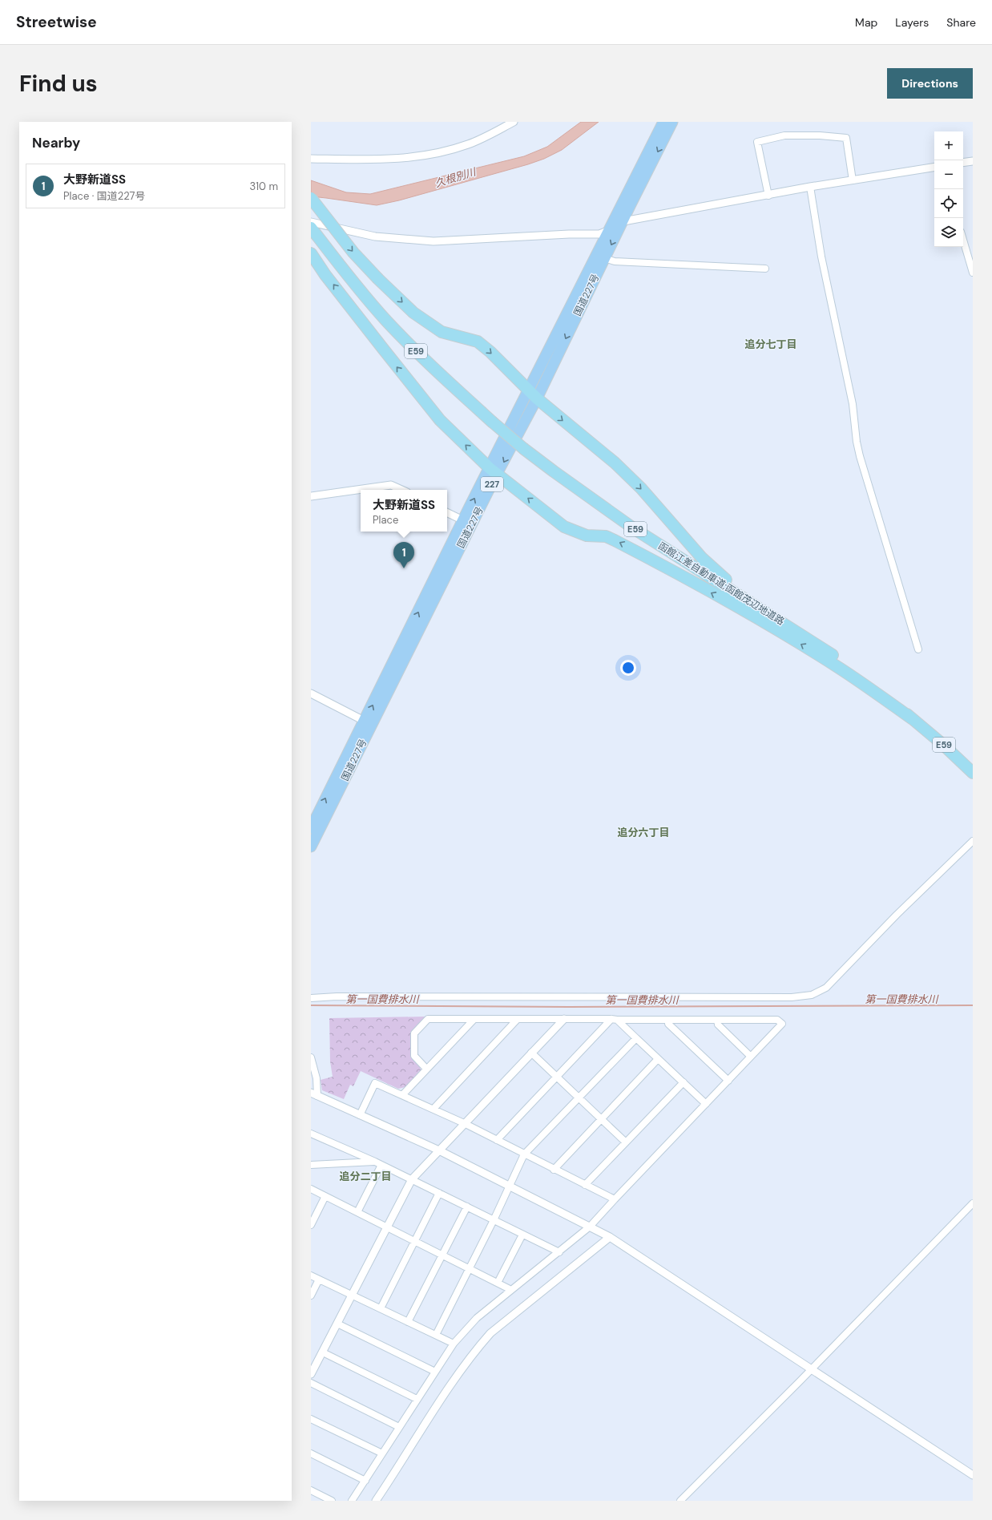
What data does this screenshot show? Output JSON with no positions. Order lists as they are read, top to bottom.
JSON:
{
  "streets": {
    "highway": [
      "国道227号",
      "E59",
      "227",
      "函館江差自動車道;函館茂辺地道路"
    ]
  },
  "districts": ["追分七丁目", "追分六丁目", "追分二丁目"],
  "water": ["久根別川", "第一国費排水川"],
  "page": {
    "header": "Streetwise",
    "nav": ["Map", "Layers", "Share"],
    "buttons": "Directions",
    "title": "Find us",
    "heading": "Nearby",
    "map_buttons": ["+", "−"],
    "list": [
      {
        "mark": "1",
        "name": "大野新道SS",
        "note": "Place · 国道227号",
        "value": "310 m"
      }
    ],
    "popup": ["大野新道SS", "Place"],
    "pins": "1"
  }
}
